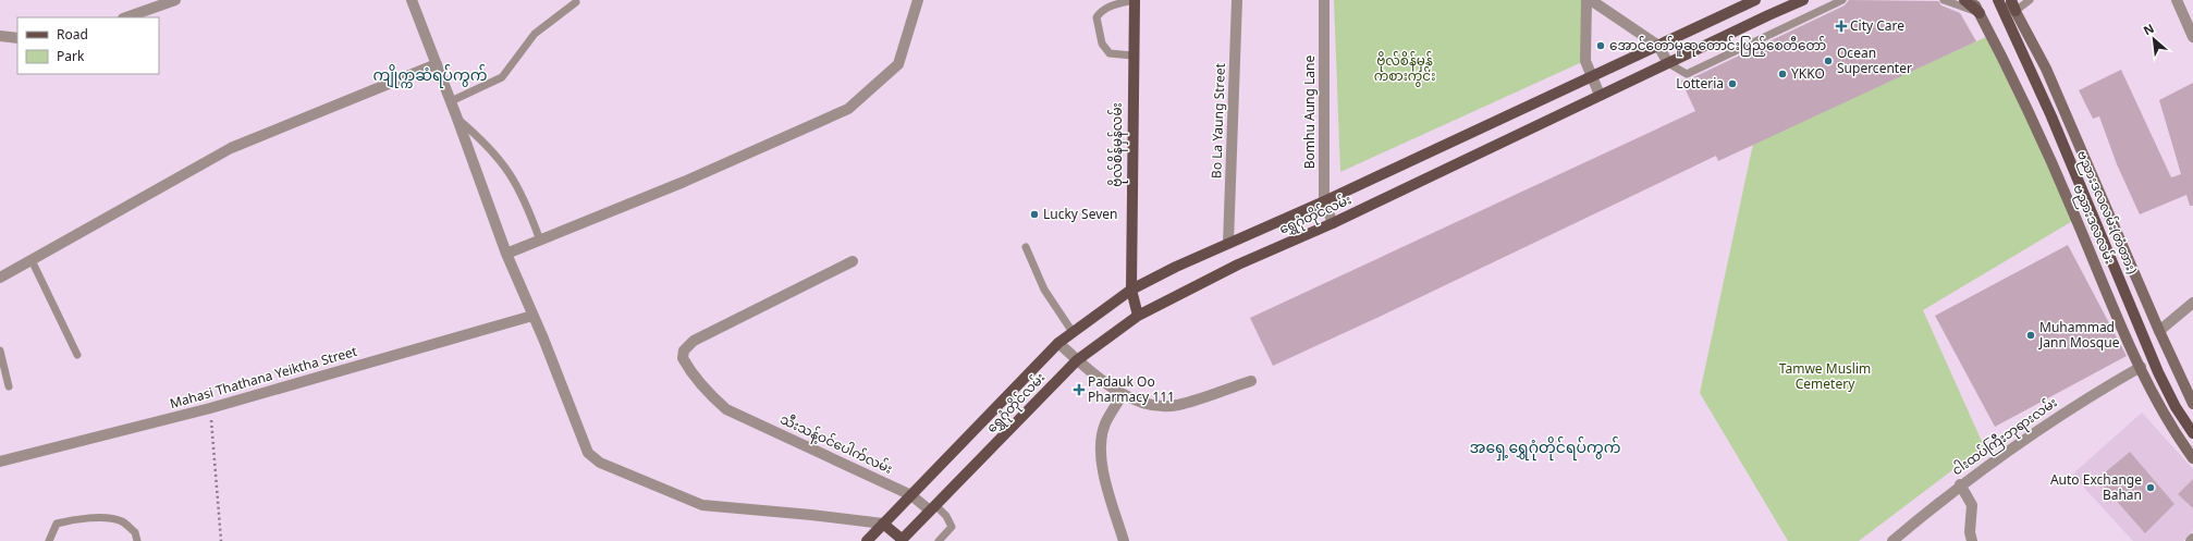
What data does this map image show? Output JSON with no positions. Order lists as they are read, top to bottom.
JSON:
{
  "streets": {
    "main road": [
      "ဗိုလ်စိန်မှန်လမ်း",
      "ဗညားဒလလမ်း(တံတား)",
      "ရွှေဂုံတိုင်လမ်း",
      "ဗညားဒလလမ်း"
    ],
    "street": [
      "Bomhu Aung Lane",
      "Bo La Yaung Street",
      "Mahasi Thathana Yeiktha Street",
      "ငါးထပ်ကြီးဘုရားလမ်း",
      "သီးသန့်ဝင်ပေါက်လမ်း"
    ]
  },
  "crossings": [
    ["Bomhu Aung Lane", "ရွှေဂုံတိုင်လမ်း"],
    ["Bo La Yaung Street", "ရွှေဂုံတိုင်လမ်း"],
    ["ဗိုလ်စိန်မှန်လမ်း", "ရွှေဂုံတိုင်လမ်း"],
    ["ရွှေဂုံတိုင်လမ်း", "သီးသန့်ဝင်ပေါက်လမ်း"],
    ["ဗညားဒလလမ်း", "ငါးထပ်ကြီးဘုရားလမ်း"]
  ],
  "districts": ["ကျိုက္ကဆံရပ်ကွက်", "အရှေ့ရွှေဂုံတိုင်ရပ်ကွက်"],
  "parks": ["ဗိုလ်စိန်မှန် ကစားကွင်း", "Tamwe Muslim Cemetery"],
  "places": {
    "health": ["City Care", "Padauk Oo Pharmacy 111"],
    "other": [
      "အောင်တော်မူဆုတောင်းပြည့်စေတီတော်",
      "Ocean Supercenter",
      "YKKO",
      "Lotteria",
      "Lucky Seven",
      "Muhammad Jann Mosque",
      "Auto Exchange Bahan"
    ]
  },
  "legend": ["Road", "Park"],
  "north": "top left"
}
